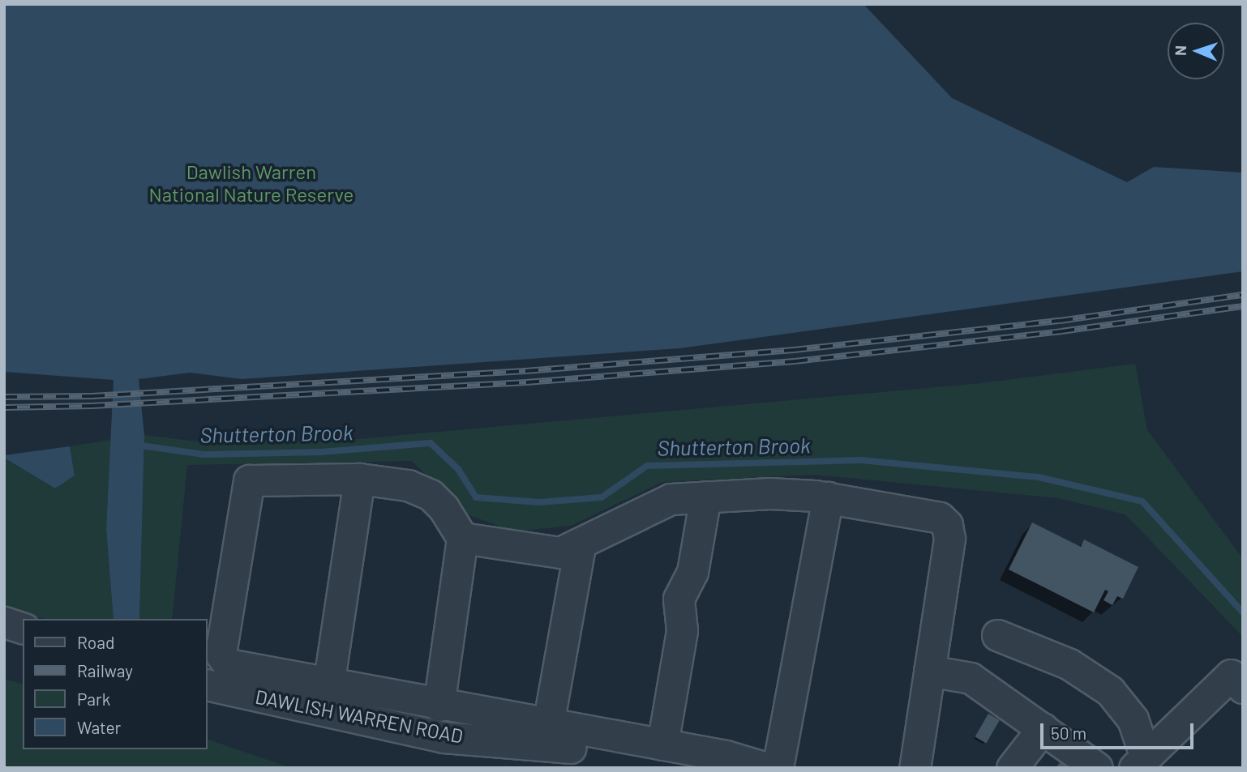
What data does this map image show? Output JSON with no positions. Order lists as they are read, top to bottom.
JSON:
{
  "streets": {
    "street": ["DAWLISH WARREN ROAD"]
  },
  "water": ["Shutterton Brook"],
  "parks": ["Dawlish Warren National Nature Reserve"],
  "legend": [
    "Road",
    "Railway",
    "Park",
    "Water"
  ],
  "scale_bar": "50 m",
  "north": "left"
}
